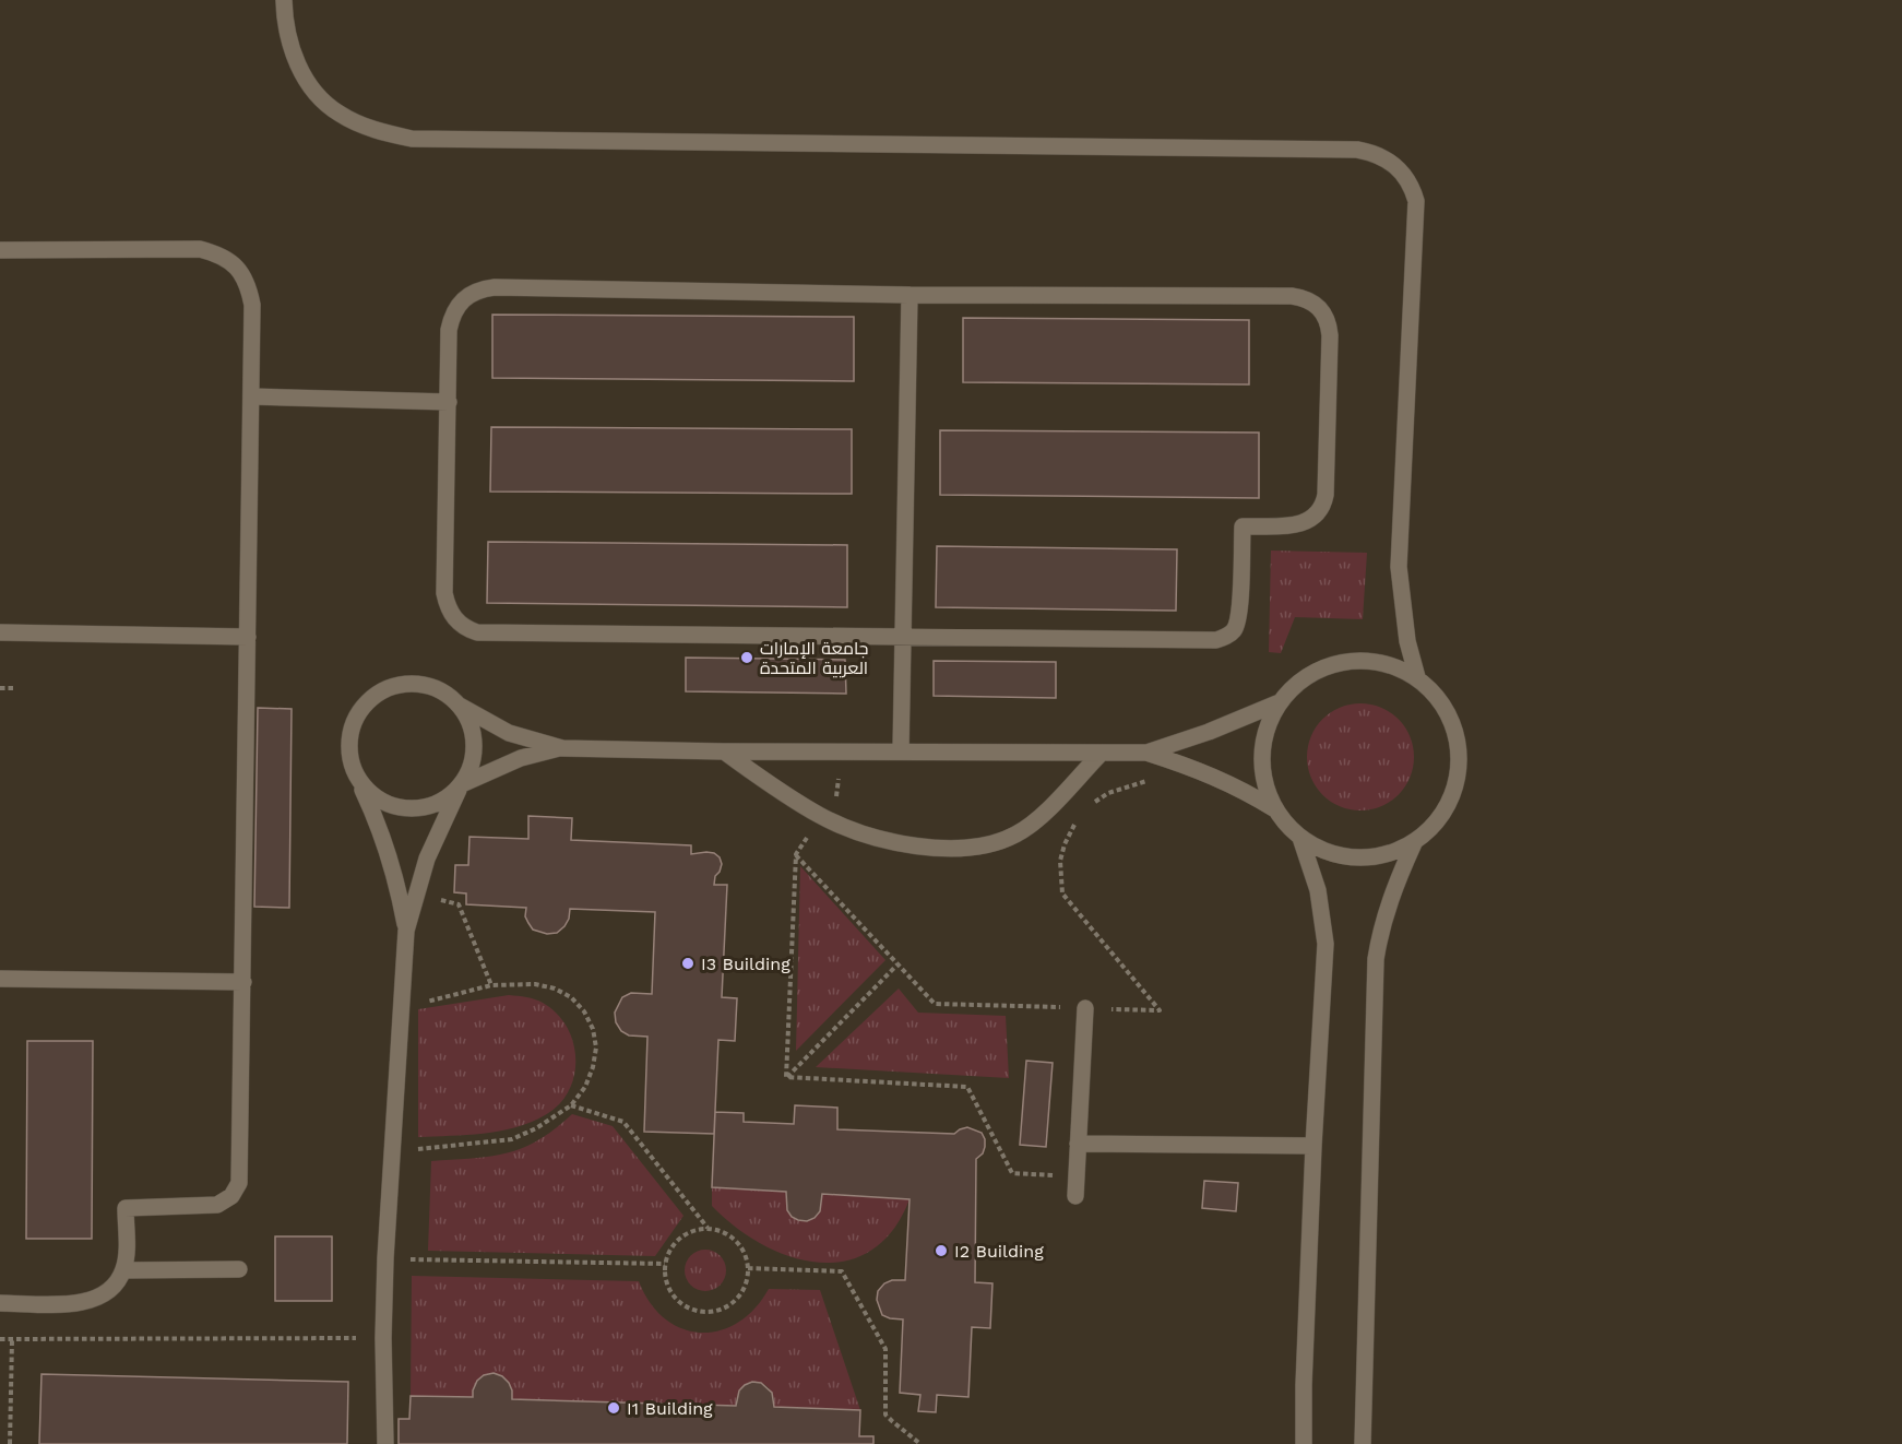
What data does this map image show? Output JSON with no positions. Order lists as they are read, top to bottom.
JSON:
{
  "places": [
    "جامعة الإمارات العربية المتحدة",
    "I3 Building",
    "I2 Building",
    "I1 Building"
  ]
}
